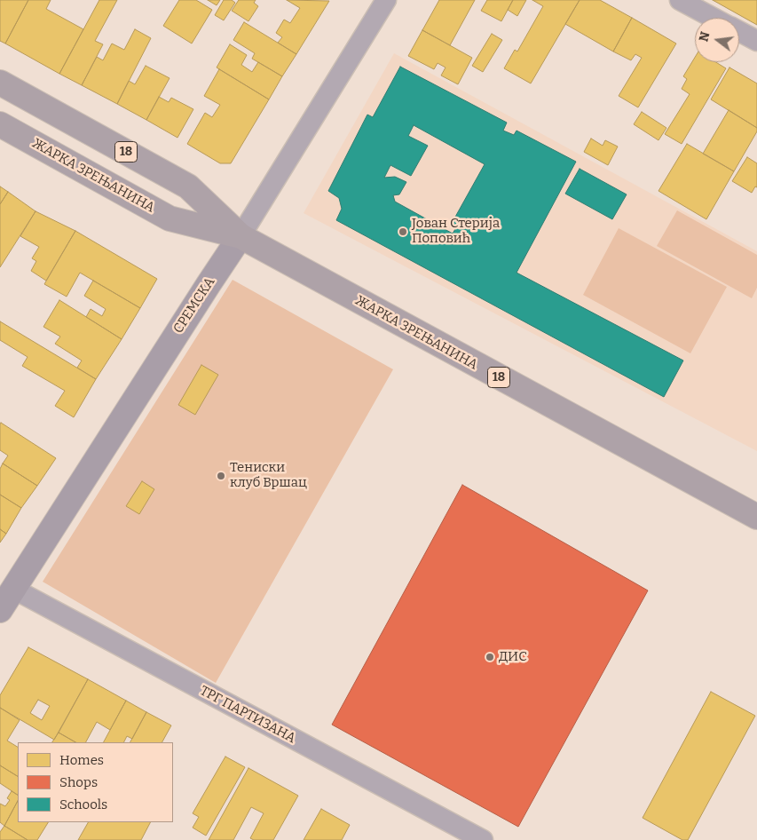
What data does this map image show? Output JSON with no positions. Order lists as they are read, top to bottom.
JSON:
{
  "streets": {
    "main road": ["18", "ЖАРКА ЗРЕЊАНИНА"],
    "street": ["СРЕМСКА", "ТРГ ПАРТИЗАНА"]
  },
  "crossings": [
    ["ЖАРКА ЗРЕЊАНИНА", "СРЕМСКА"],
    ["СРЕМСКА", "ТРГ ПАРТИЗАНА"]
  ],
  "places": ["Јован Стерија Поповић", "Тениски клуб Вршац", "ДИС"],
  "legend": ["Homes", "Shops", "Schools"],
  "north": "left"
}
